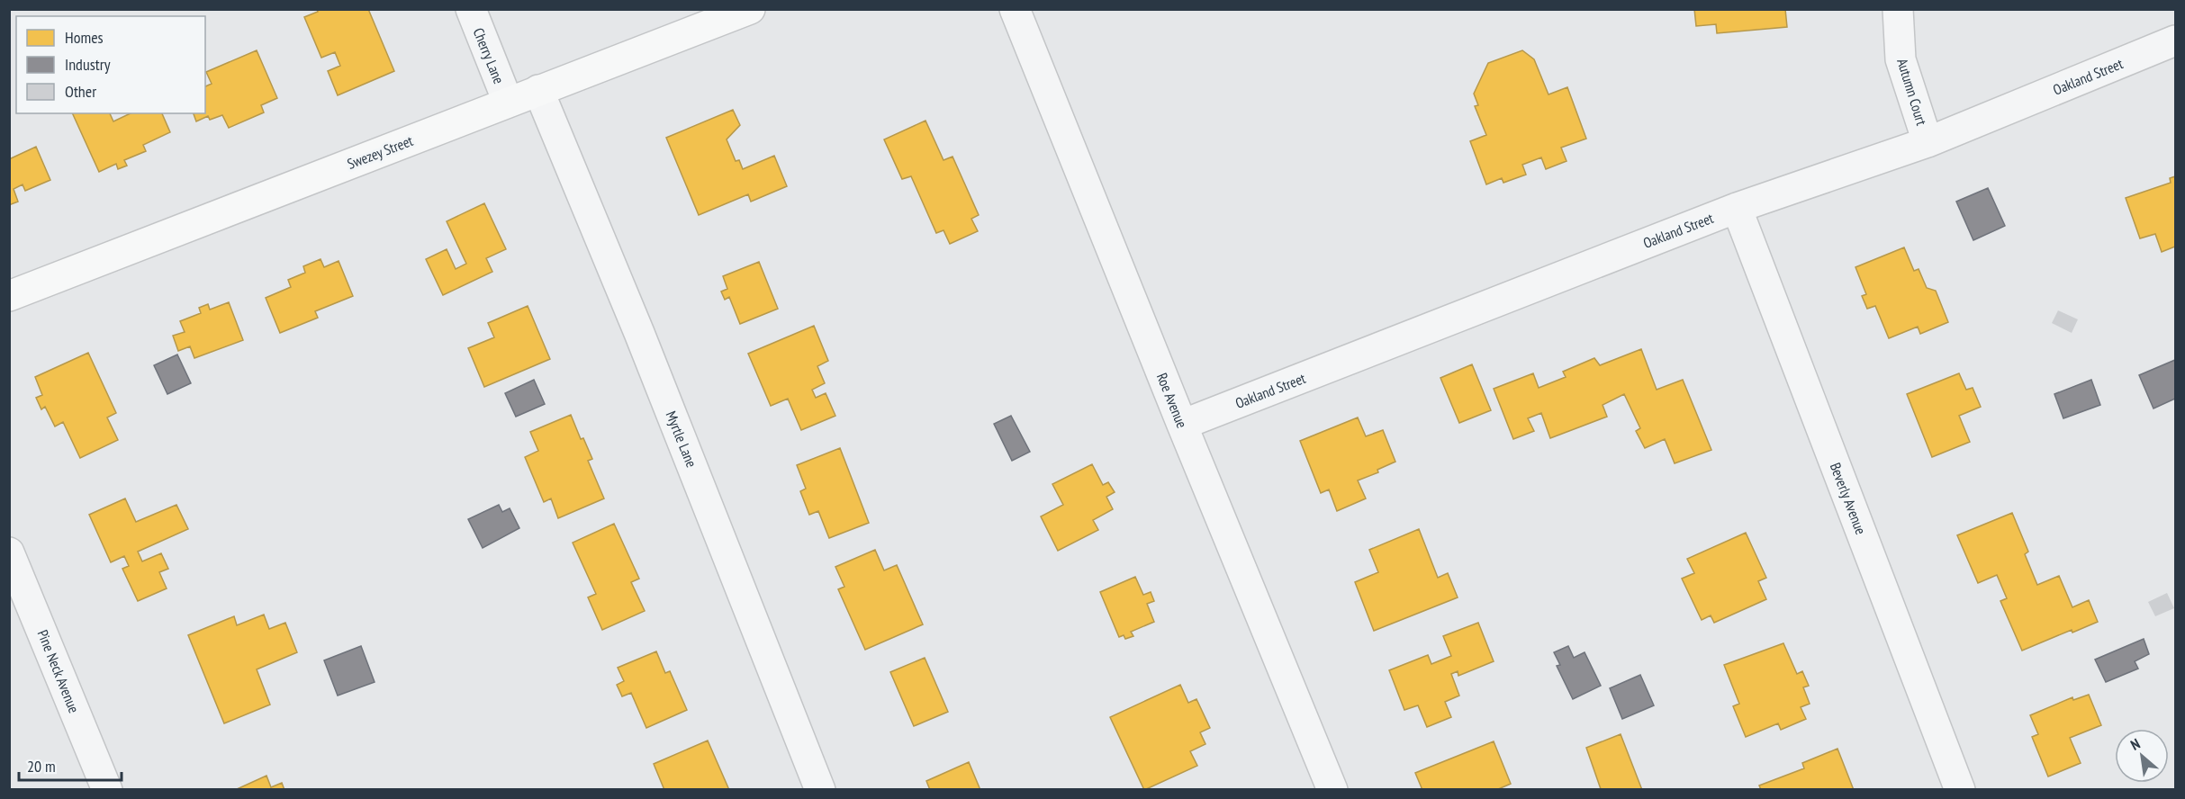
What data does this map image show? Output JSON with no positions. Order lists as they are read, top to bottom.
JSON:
{
  "streets": {
    "street": [
      "Cherry Lane",
      "Oakland Street",
      "Autumn Court",
      "Swezey Street",
      "Roe Avenue",
      "Myrtle Lane",
      "Beverly Avenue",
      "Pine Neck Avenue"
    ]
  },
  "crossings": [
    ["Cherry Lane", "Swezey Street"],
    ["Oakland Street", "Autumn Court"],
    ["Oakland Street", "Roe Avenue"],
    ["Oakland Street", "Beverly Avenue"],
    ["Swezey Street", "Myrtle Lane"]
  ],
  "legend": ["Homes", "Industry", "Other"],
  "scale_bar": "20 m",
  "north": "top left"
}
